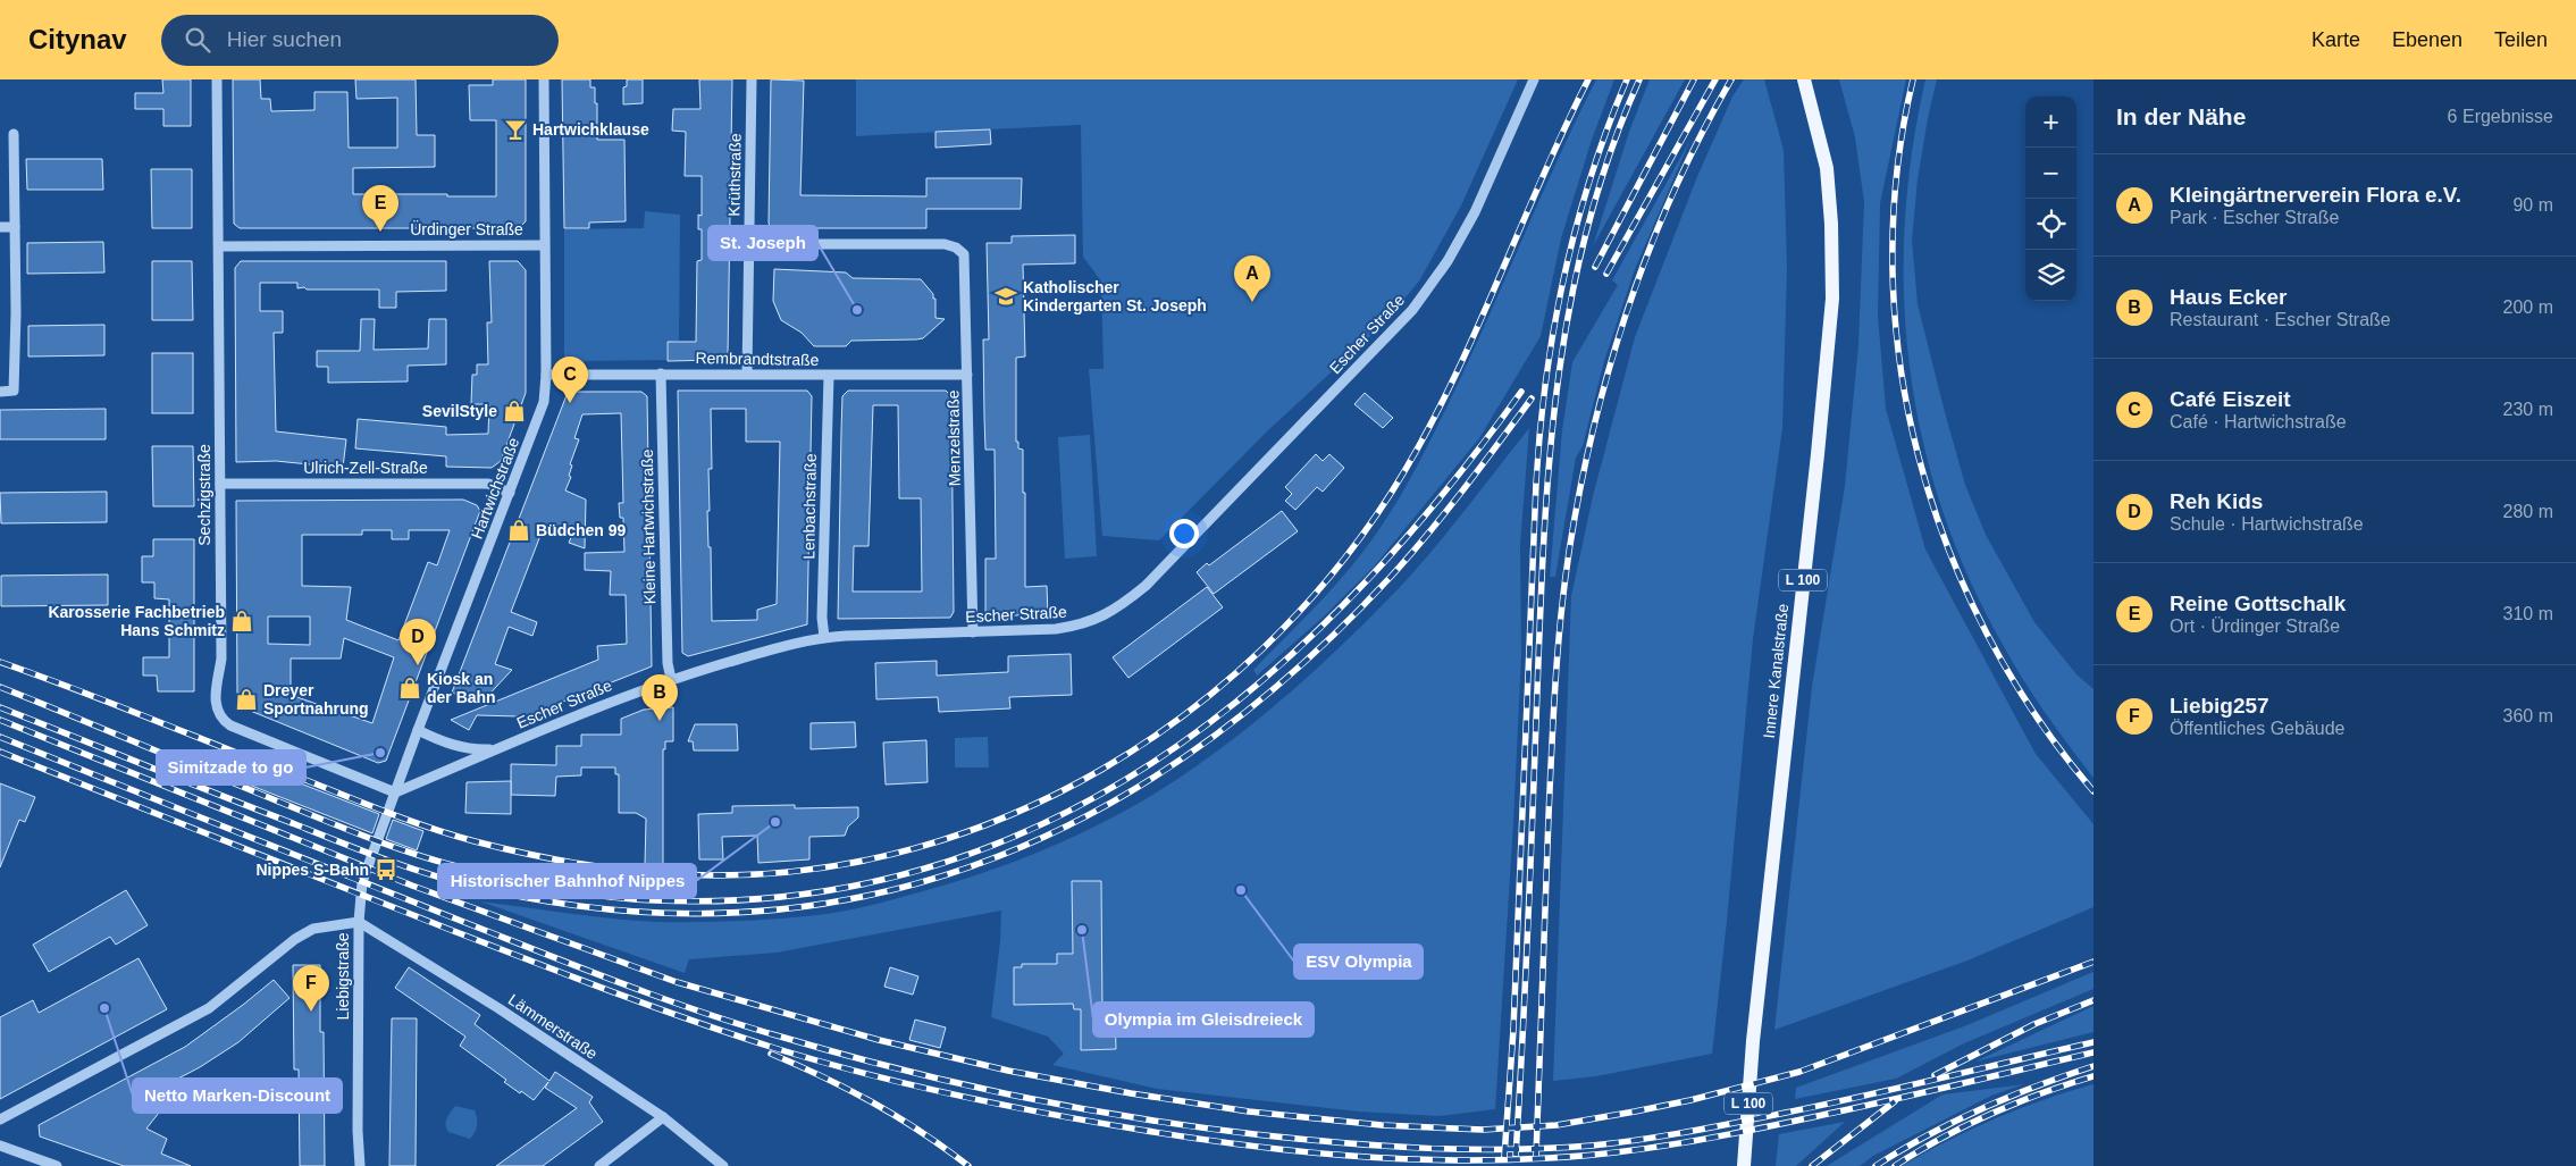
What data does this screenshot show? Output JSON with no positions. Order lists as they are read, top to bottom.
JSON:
{
  "streets": {
    "main road": ["L 100", "Innere Kanalstraße"],
    "street": [
      "Krüthstraße",
      "Ürdinger Straße",
      "Escher Straße",
      "Rembrandtstraße",
      "Menzelstraße",
      "Ulrich-Zell-Straße",
      "Hartwichstraße",
      "Sechzigstraße",
      "Lenbachstraße",
      "Kleine Hartwichstraße",
      "Liebigstraße",
      "Lämmerstraße"
    ]
  },
  "crossings": [
    ["Krüthstraße", "Rembrandtstraße"],
    ["Krüthstraße", "Menzelstraße"],
    ["Ürdinger Straße", "Hartwichstraße"],
    ["Ürdinger Straße", "Sechzigstraße"],
    ["Escher Straße", "Menzelstraße"],
    ["Escher Straße", "Hartwichstraße"],
    ["Escher Straße", "Sechzigstraße"],
    ["Escher Straße", "Lenbachstraße"],
    ["Escher Straße", "Kleine Hartwichstraße"],
    ["Escher Straße", "Liebigstraße"],
    ["Rembrandtstraße", "Menzelstraße"],
    ["Rembrandtstraße", "Hartwichstraße"],
    ["Rembrandtstraße", "Lenbachstraße"],
    ["Rembrandtstraße", "Kleine Hartwichstraße"],
    ["Ulrich-Zell-Straße", "Hartwichstraße"],
    ["Ulrich-Zell-Straße", "Sechzigstraße"],
    ["Hartwichstraße", "Sechzigstraße"],
    ["Hartwichstraße", "Liebigstraße"],
    ["Sechzigstraße", "Liebigstraße"],
    ["Liebigstraße", "Lämmerstraße"]
  ],
  "places": {
    "bar": ["Hartwichklause"],
    "school or university": ["Katholischer Kindergarten St. Joseph"],
    "other": [
      "St. Joseph",
      "Simitzade to go",
      "Historischer Bahnhof Nippes",
      "ESV Olympia",
      "Olympia im Gleisdreieck",
      "Netto Marken-Discount"
    ],
    "shop": [
      "SevilStyle",
      "Büdchen 99",
      "Karosserie Fachbetrieb Hans Schmitz",
      "Kiosk an der Bahn",
      "Dreyer Sportnahrung"
    ],
    "bus stop": ["Nippes S-Bahn"]
  },
  "page": {
    "header": "Citynav",
    "search": "Hier suchen",
    "nav": ["Karte", "Ebenen", "Teilen"],
    "heading": ["In der Nähe", "6 Ergebnisse"],
    "map_buttons": ["+", "−"],
    "list": [
      {
        "mark": "A",
        "name": "Kleingärtnerverein Flora e.V.",
        "note": "Park · Escher Straße",
        "value": "90 m"
      },
      {
        "mark": "B",
        "name": "Haus Ecker",
        "note": "Restaurant · Escher Straße",
        "value": "200 m"
      },
      {
        "mark": "C",
        "name": "Café Eiszeit",
        "note": "Café · Hartwichstraße",
        "value": "230 m"
      },
      {
        "mark": "D",
        "name": "Reh Kids",
        "note": "Schule · Hartwichstraße",
        "value": "280 m"
      },
      {
        "mark": "E",
        "name": "Reine Gottschalk",
        "note": "Ort · Ürdinger Straße",
        "value": "310 m"
      },
      {
        "mark": "F",
        "name": "Liebig257",
        "note": "Öffentliches Gebäude",
        "value": "360 m"
      }
    ],
    "pins": [
      "E",
      "A",
      "C",
      "D",
      "B",
      "F"
    ]
  }
}
